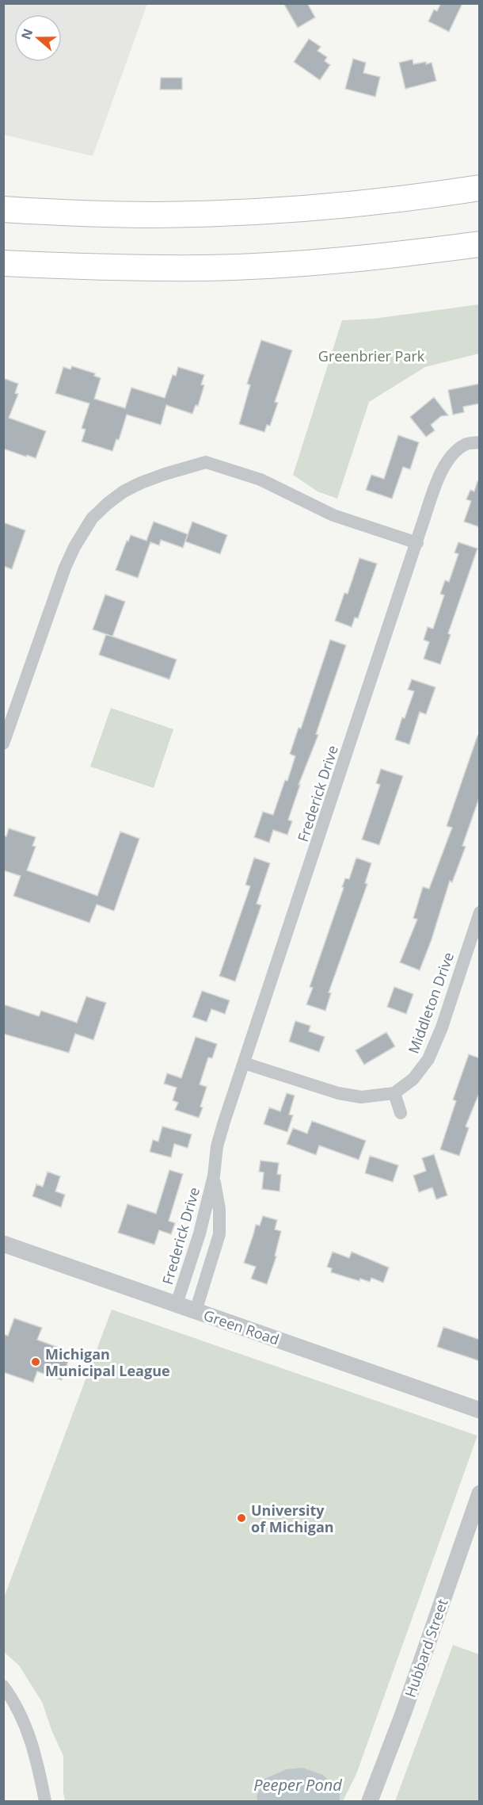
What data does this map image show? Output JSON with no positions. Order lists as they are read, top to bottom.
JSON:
{
  "streets": {
    "street": [
      "Frederick Drive",
      "Middleton Drive",
      "Green Road",
      "Hubbard Street"
    ]
  },
  "crossings": [
    ["Frederick Drive", "Green Road"]
  ],
  "water": ["Peeper Pond"],
  "parks": ["Greenbrier Park"],
  "places": ["Michigan Municipal League", "University of Michigan"],
  "north": "left"
}
